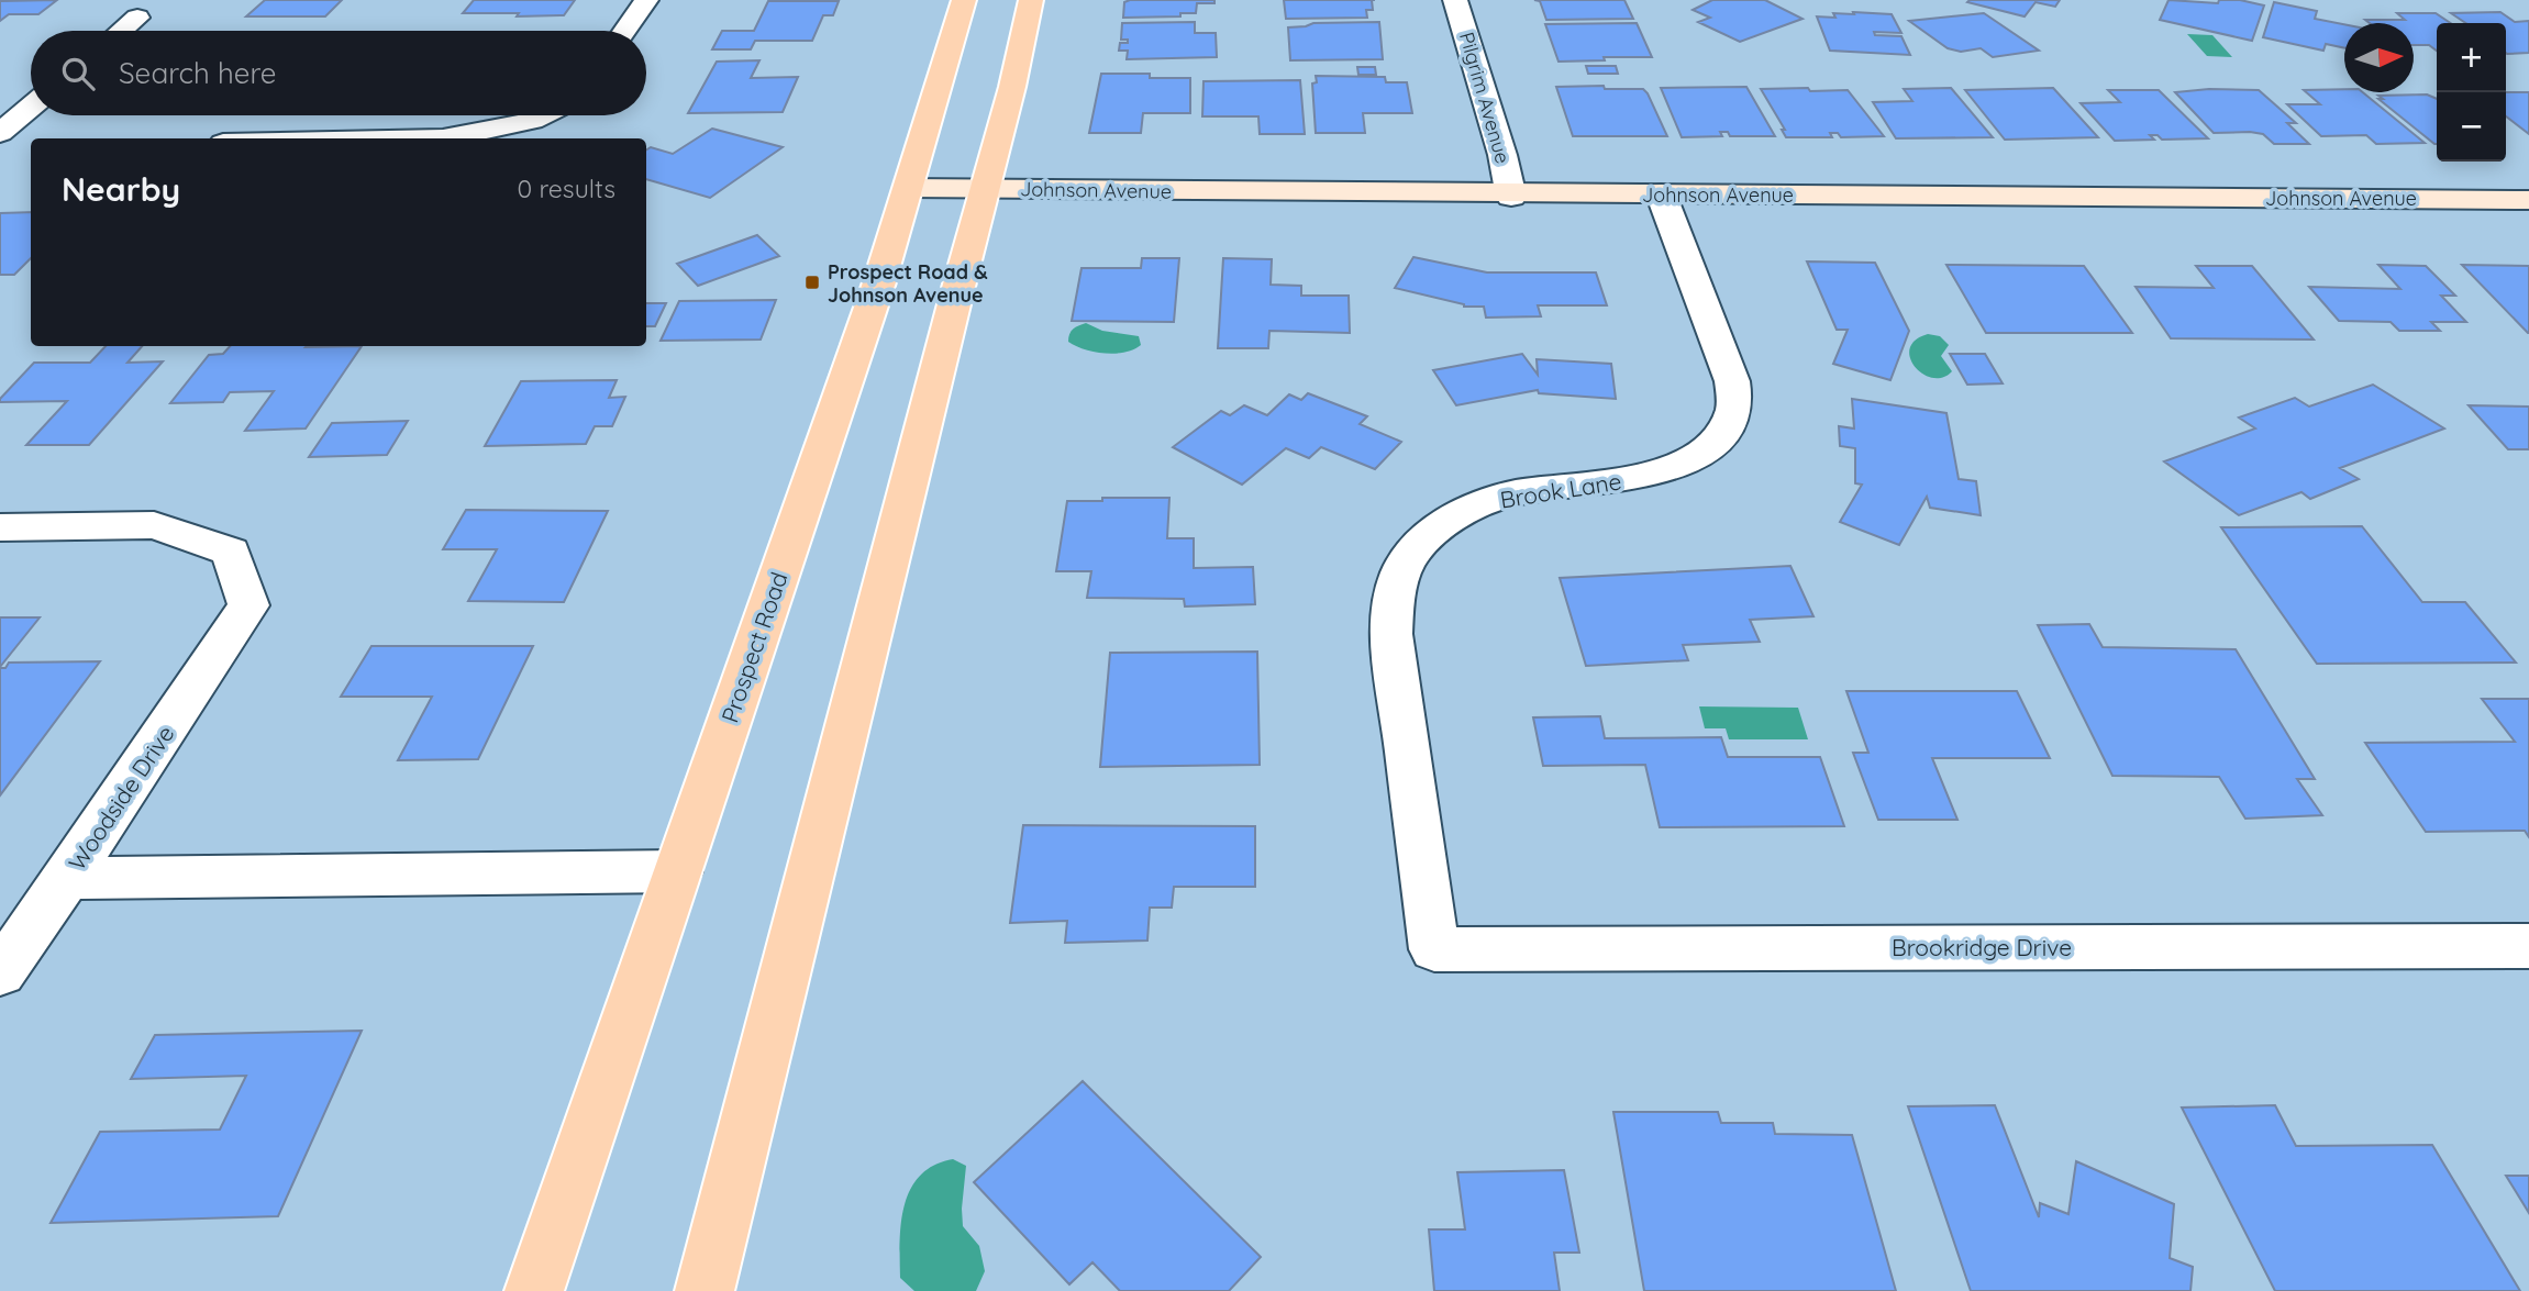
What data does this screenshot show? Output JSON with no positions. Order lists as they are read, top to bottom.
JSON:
{
  "streets": {
    "main road": ["Prospect Road"],
    "street": [
      "Pilgrim Avenue",
      "Johnson Avenue",
      "Brook Lane",
      "Woodside Drive",
      "Brookridge Drive"
    ]
  },
  "crossings": [
    ["Pilgrim Avenue", "Johnson Avenue"],
    ["Johnson Avenue", "Brook Lane"],
    ["Johnson Avenue", "Prospect Road"],
    ["Brook Lane", "Brookridge Drive"],
    ["Prospect Road", "Woodside Drive"]
  ],
  "places": {
    "transit": ["Prospect Road & Johnson Avenue"]
  },
  "north": "right",
  "page": {
    "map_buttons": ["+", "−"],
    "search": "Search here",
    "heading": ["Nearby", "0 results"]
  }
}
